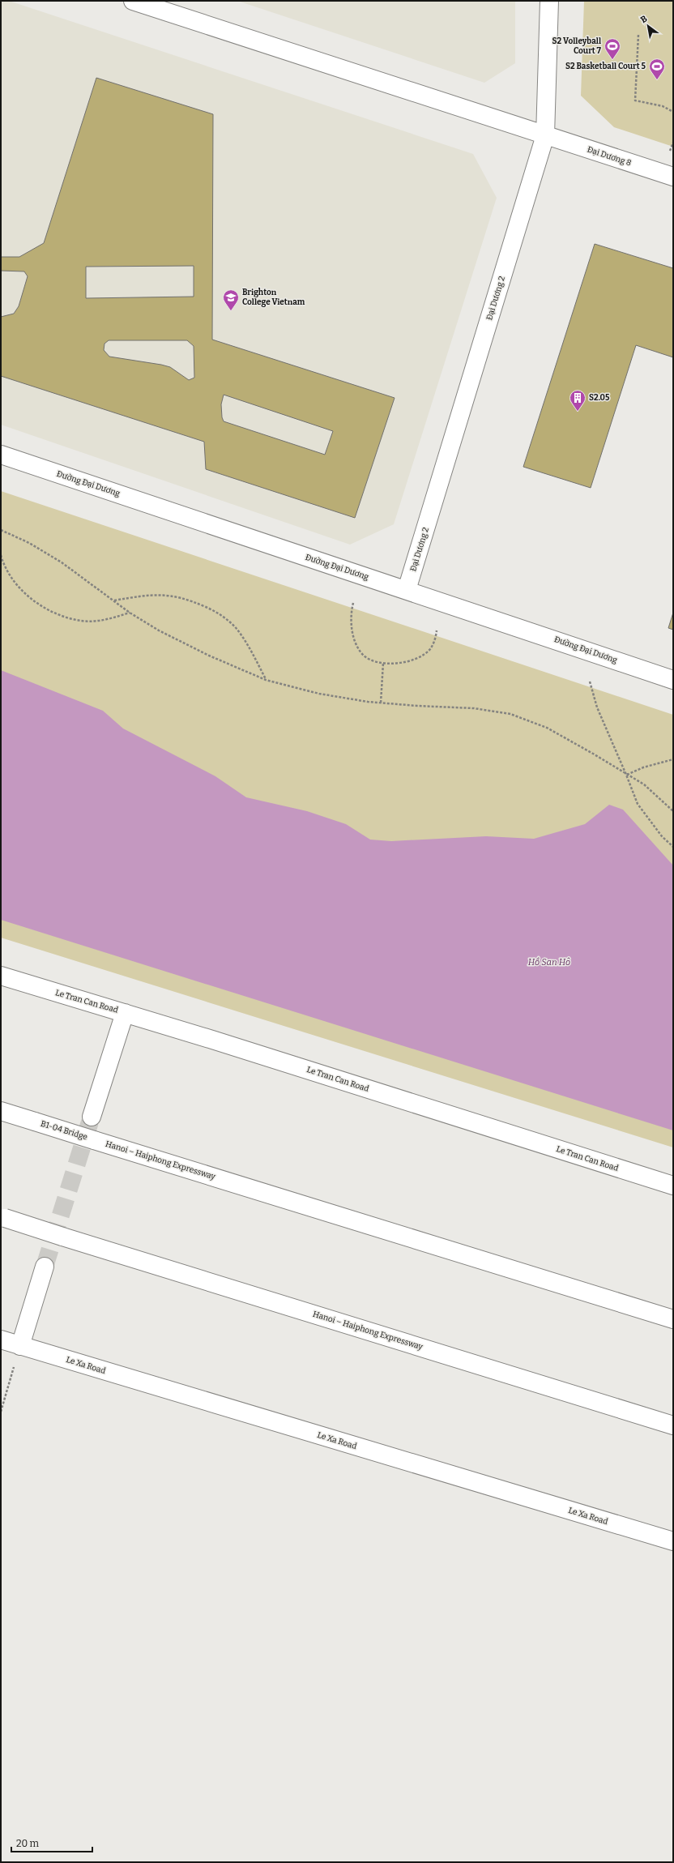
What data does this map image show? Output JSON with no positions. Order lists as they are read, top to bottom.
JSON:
{
  "streets": {
    "main road": [
      "Đại Dương 8",
      "Đại Dương 2",
      "Đường Đại Dương",
      "Le Tran Can Road",
      "B1-04 Bridge",
      "Hanoi – Haiphong Expressway",
      "Le Xa Road"
    ]
  },
  "crossings": [
    ["Đại Dương 8", "Đại Dương 2"],
    ["Đại Dương 2", "Đường Đại Dương"],
    ["B1-04 Bridge", "Hanoi – Haiphong Expressway"]
  ],
  "water": ["Hồ San Hô"],
  "places": {
    "sports": ["S2 Volleyball Court 7", "S2 Basketball Court 5"],
    "school or university": ["Brighton College Vietnam"],
    "building": ["S2.05"]
  },
  "scale_bar": "20 m",
  "north": "top left"
}
